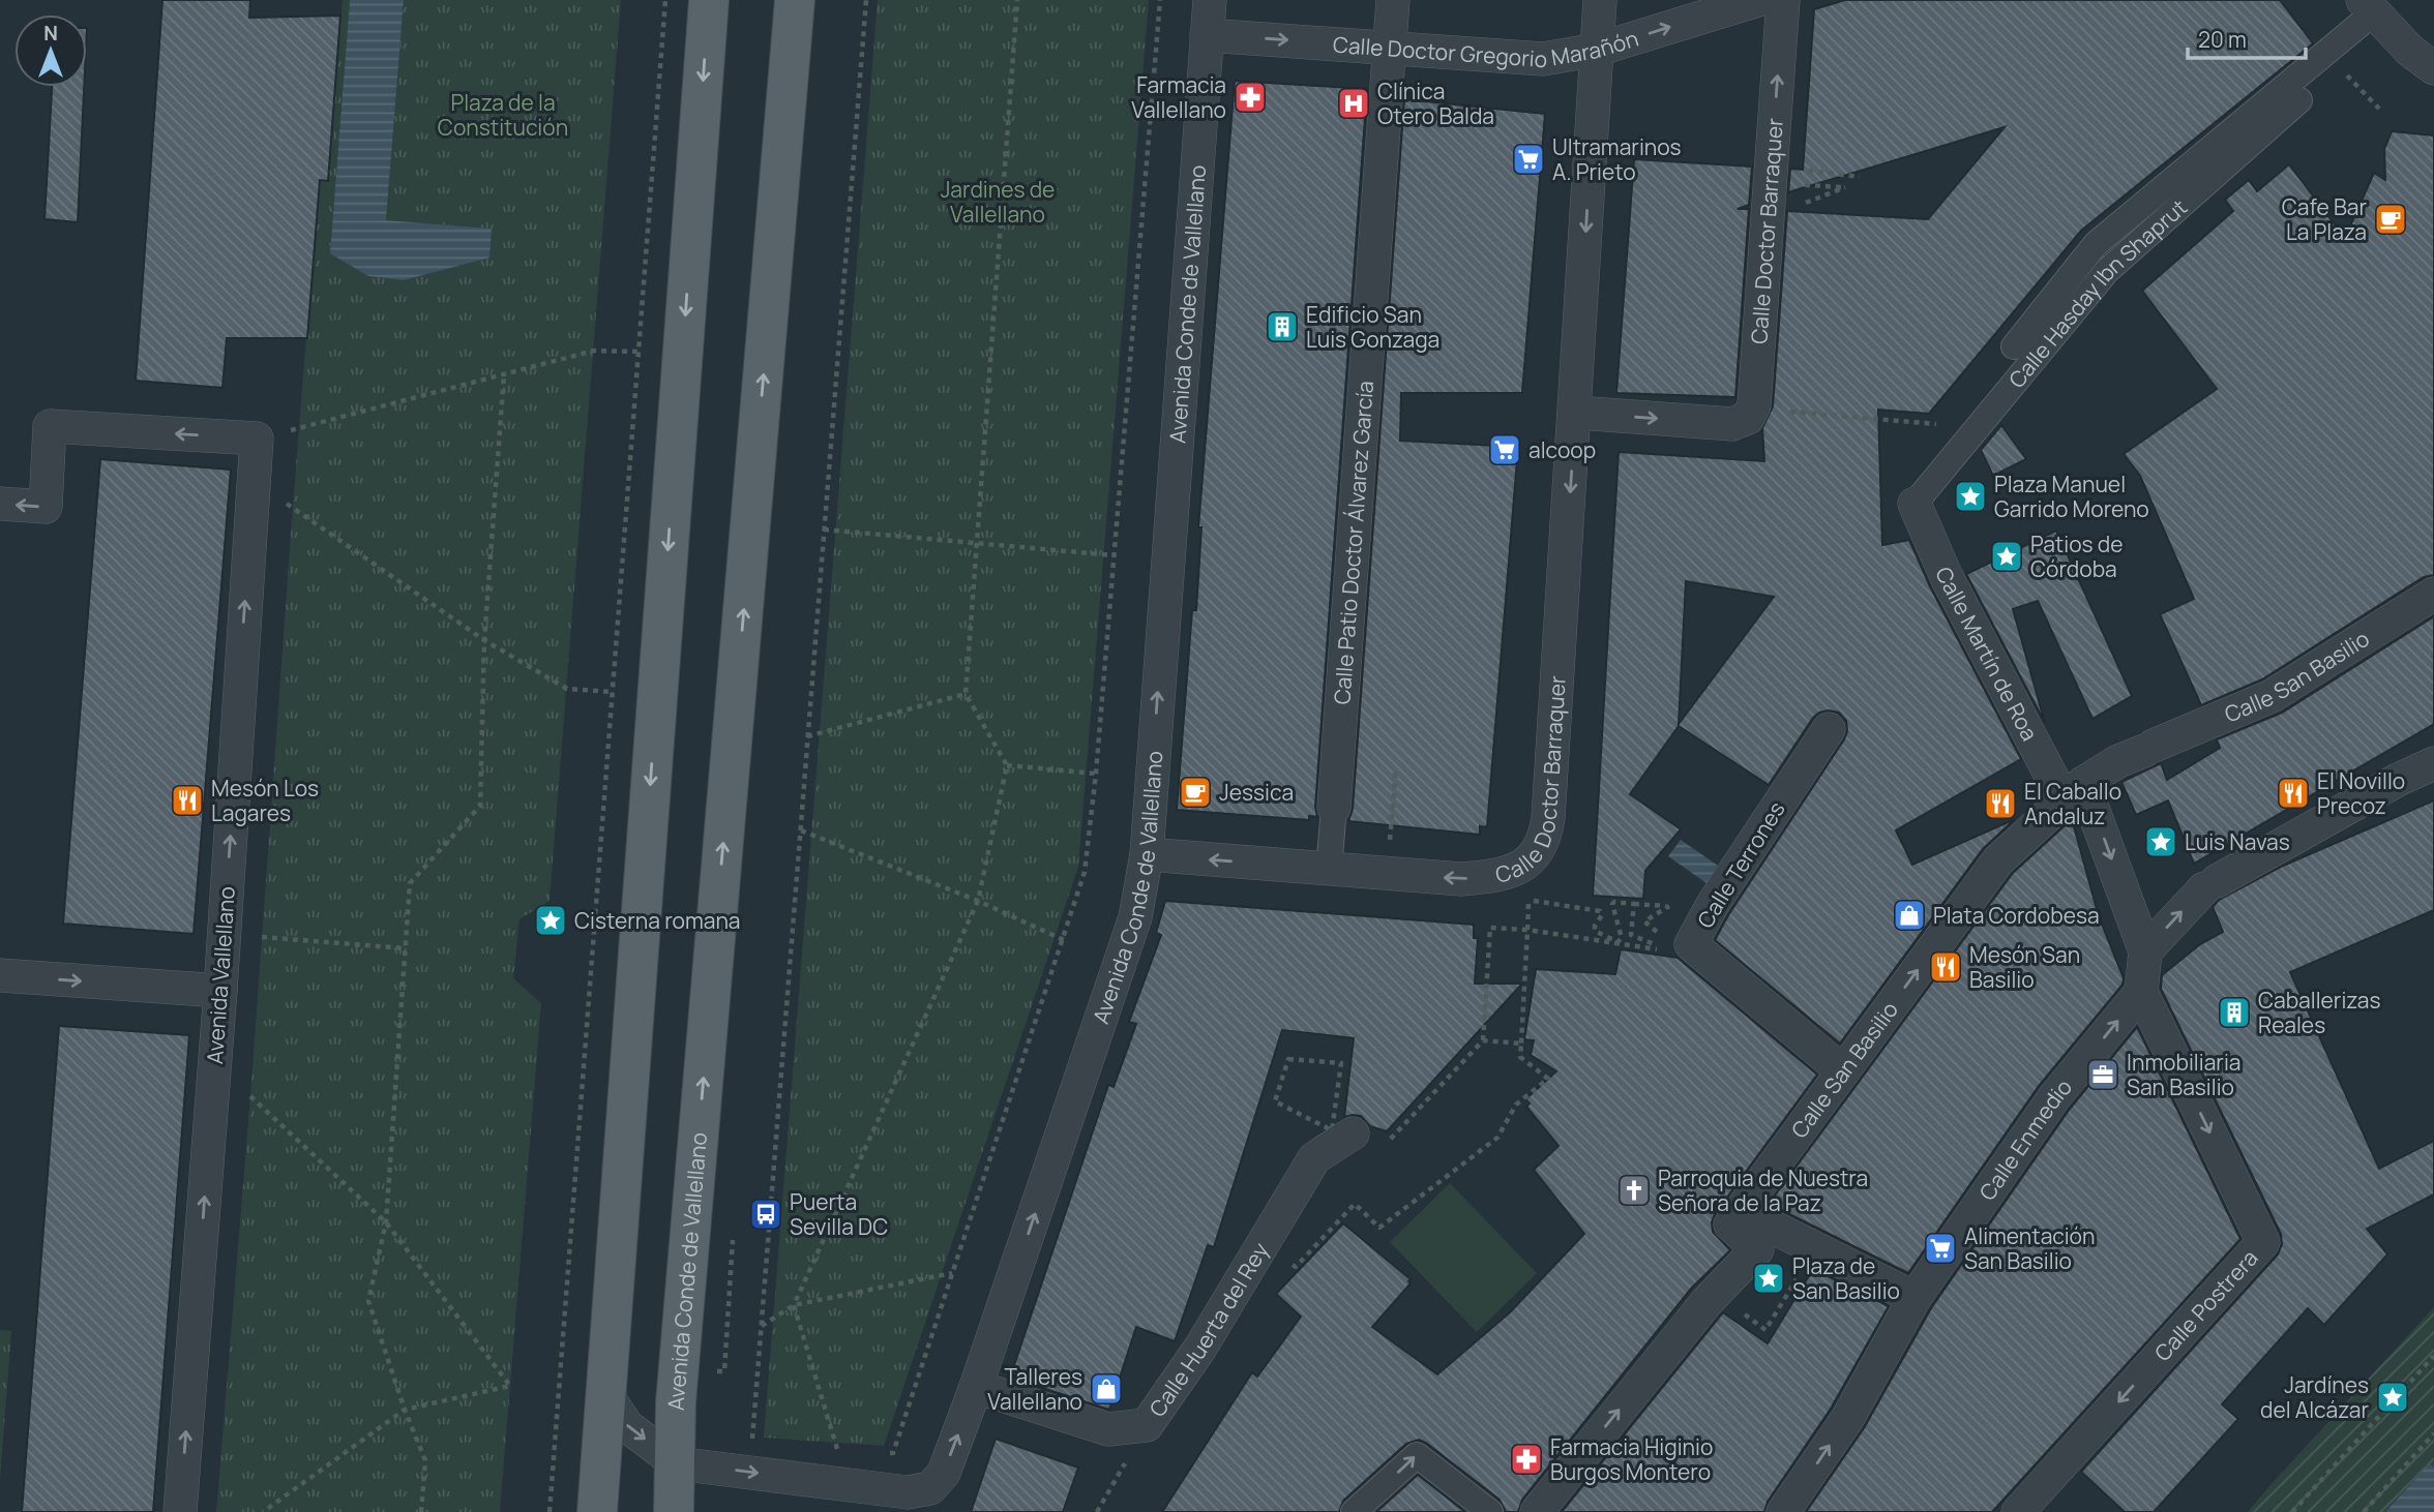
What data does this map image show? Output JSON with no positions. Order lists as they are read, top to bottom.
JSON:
{
  "streets": {
    "main road": ["Avenida Conde de Vallellano"],
    "street": [
      "Calle Doctor Gregorio Marañón",
      "Calle Doctor Barraquer",
      "Calle Hasday Ibn Shaprut",
      "Calle Patio Doctor Álvarez García",
      "Calle Martín de Roa",
      "Calle San Basilio",
      "Calle Terrones",
      "Avenida Vallellano",
      "Calle Enmedio",
      "Calle Postrera",
      "Calle Huerta del Rey"
    ]
  },
  "crossings": [
    ["Calle Doctor Gregorio Marañón", "Calle Doctor Barraquer"],
    ["Calle Doctor Gregorio Marañón", "Avenida Conde de Vallellano"],
    ["Calle Doctor Gregorio Marañón", "Calle Patio Doctor Álvarez García"],
    ["Calle Doctor Barraquer", "Avenida Conde de Vallellano"],
    ["Calle Doctor Barraquer", "Calle Patio Doctor Álvarez García"],
    ["Calle Hasday Ibn Shaprut", "Calle Martín de Roa"],
    ["Avenida Conde de Vallellano", "Calle Huerta del Rey"],
    ["Calle Martín de Roa", "Calle San Basilio"],
    ["Calle San Basilio", "Calle Terrones"],
    ["Calle Enmedio", "Calle Postrera"]
  ],
  "one_way": [
    "Calle Doctor Gregorio Marañón",
    "Avenida Conde de Vallellano",
    "Calle San Basilio",
    "Avenida Vallellano",
    "Calle Enmedio",
    "Calle Postrera"
  ],
  "parks": ["Plaza de la Constitución", "Jardines de Vallellano"],
  "places": {
    "pharmacy": ["Farmacia Vallellano", "Farmacia Higinio Burgos Montero"],
    "hospital": ["Clínica Otero Balda"],
    "supermarket": ["Ultramarinos A. Prieto", "alcoop", "Alimentación San Basilio"],
    "cafe": ["Cafe Bar La Plaza", "Jessica"],
    "building": ["Edificio San Luis Gonzaga", "Caballerizas Reales"],
    "place": [
      "Plaza Manuel Garrido Moreno",
      "Patios de Córdoba",
      "Luis Navas",
      "Cisterna romana",
      "Plaza de San Basilio",
      "Jardínes del Alcázar"
    ],
    "restaurant": [
      "El Novillo Precoz",
      "Mesón Los Lagares",
      "El Caballo Andaluz",
      "Mesón San Basilio"
    ],
    "shop": ["Plata Cordobesa", "Talleres Vallellano"],
    "office": ["Inmobiliaria San Basilio"],
    "church": ["Parroquia de Nuestra Señora de la Paz"],
    "bus stop": ["Puerta Sevilla DC"]
  },
  "scale_bar": "20 m",
  "north": "top"
}
